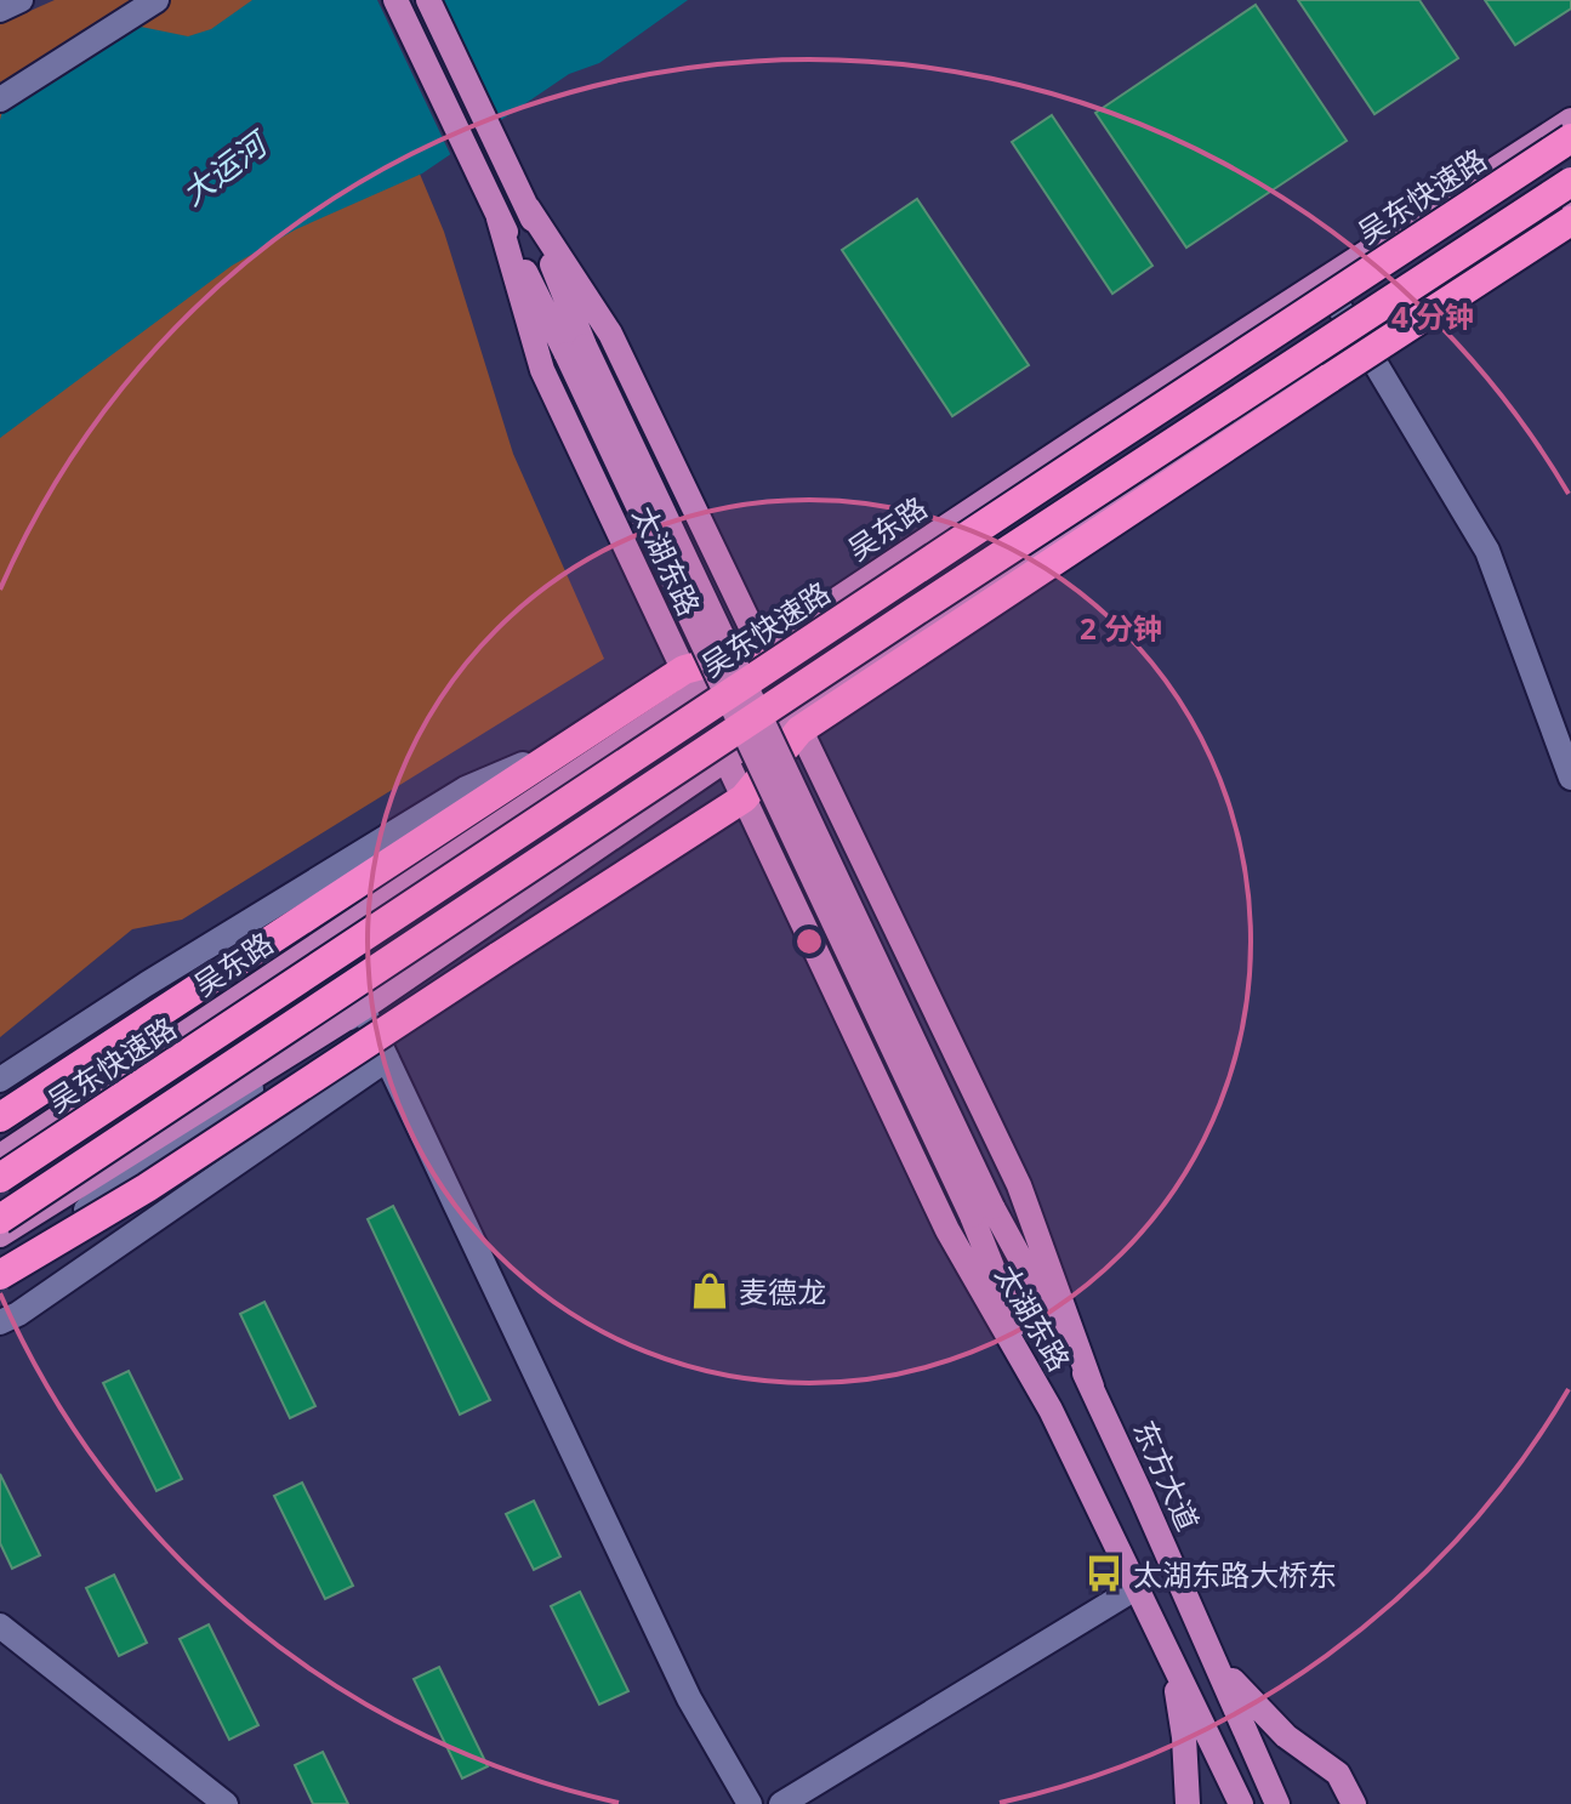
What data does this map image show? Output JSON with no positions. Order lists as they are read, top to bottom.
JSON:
{
  "streets": {
    "highway": ["吴东快速路"],
    "main road": ["吴东路", "太湖东路", "东方大道"]
  },
  "crossings": [
    ["吴东路", "太湖东路"],
    ["太湖东路", "东方大道"]
  ],
  "water": ["大运河"],
  "places": {
    "shop": ["麦德龙"],
    "bus stop": ["太湖东路大桥东"]
  },
  "rings": ["4 分钟", "2 分钟"]
}
